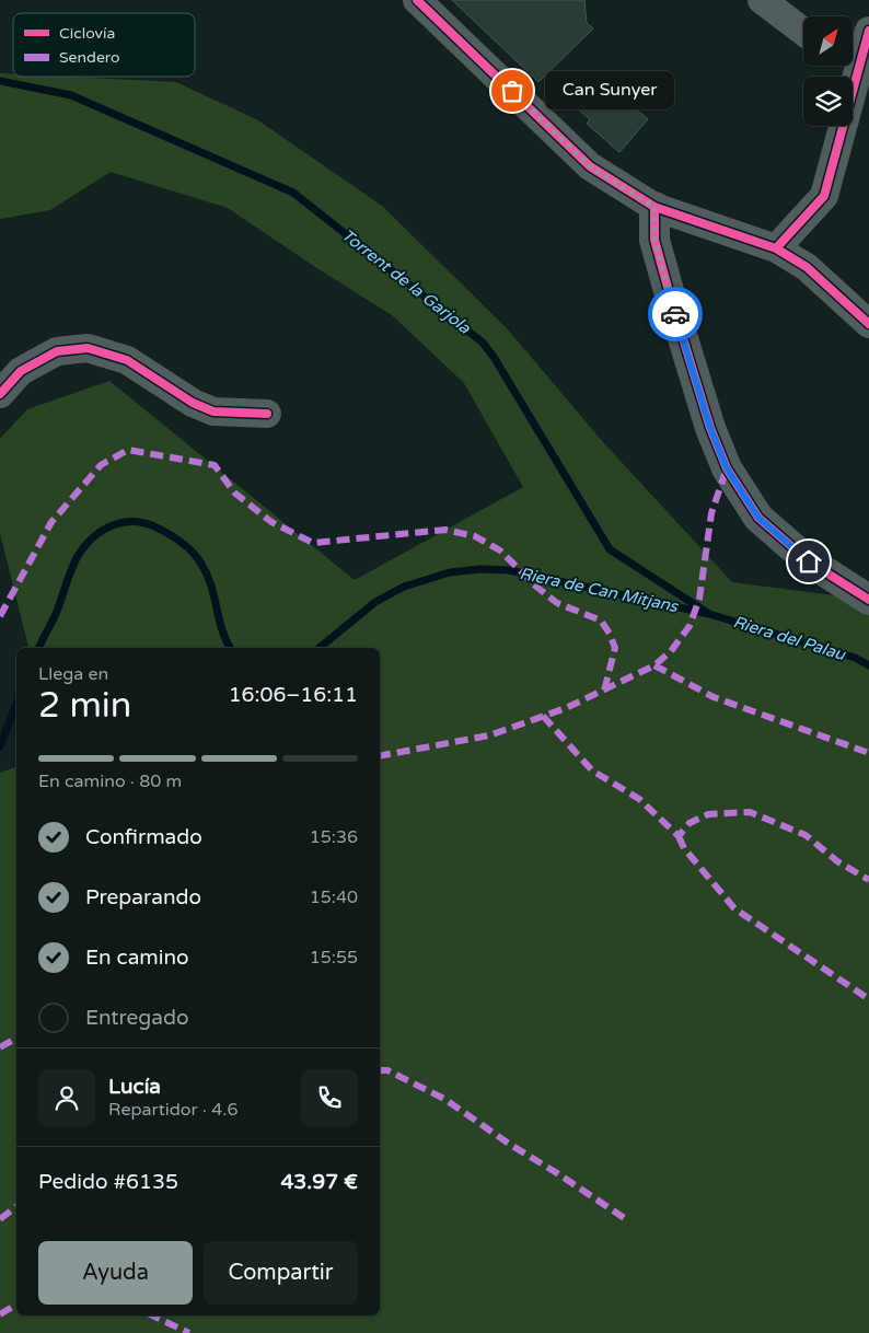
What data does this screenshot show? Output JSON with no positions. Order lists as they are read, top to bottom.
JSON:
{
  "water": ["Torrent de la Garjola", "Riera de Can Mitjans", "Riera del Palau"],
  "places": ["Can Sunyer"],
  "legend": ["Ciclovía", "Sendero"],
  "north": "top right",
  "page": {
    "bubble": "Can Sunyer",
    "heading": ["2 min", "Llega en", "16:06–16:11"],
    "panel": [
      "Lucía",
      "Repartidor · 4.6",
      "Pedido #6135",
      "43.97 €"
    ],
    "bar": "En camino · 80 m",
    "list": [
      ["Confirmado", "15:36"],
      ["Preparando", "15:40"],
      ["En camino", "15:55"],
      "Entregado"
    ],
    "buttons": ["Ayuda", "Compartir"]
  }
}
